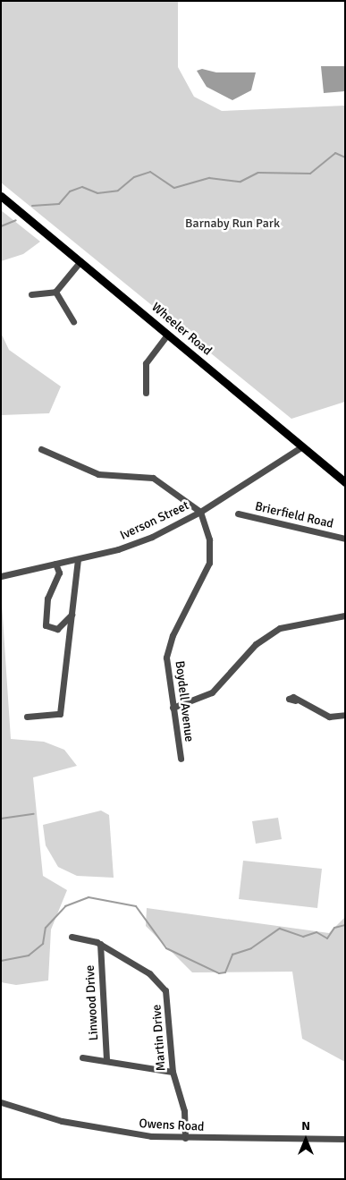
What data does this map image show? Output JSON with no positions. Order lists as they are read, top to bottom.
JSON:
{
  "streets": {
    "main road": ["Wheeler Road"],
    "street": [
      "Brierfield Road",
      "Iverson Street",
      "Boydell Avenue",
      "Linwood Drive",
      "Martin Drive",
      "Owens Road"
    ]
  },
  "crossings": [
    ["Wheeler Road", "Iverson Street"],
    ["Iverson Street", "Boydell Avenue"],
    ["Linwood Drive", "Martin Drive"],
    ["Martin Drive", "Owens Road"]
  ],
  "parks": ["Barnaby Run Park"],
  "north": "top"
}
